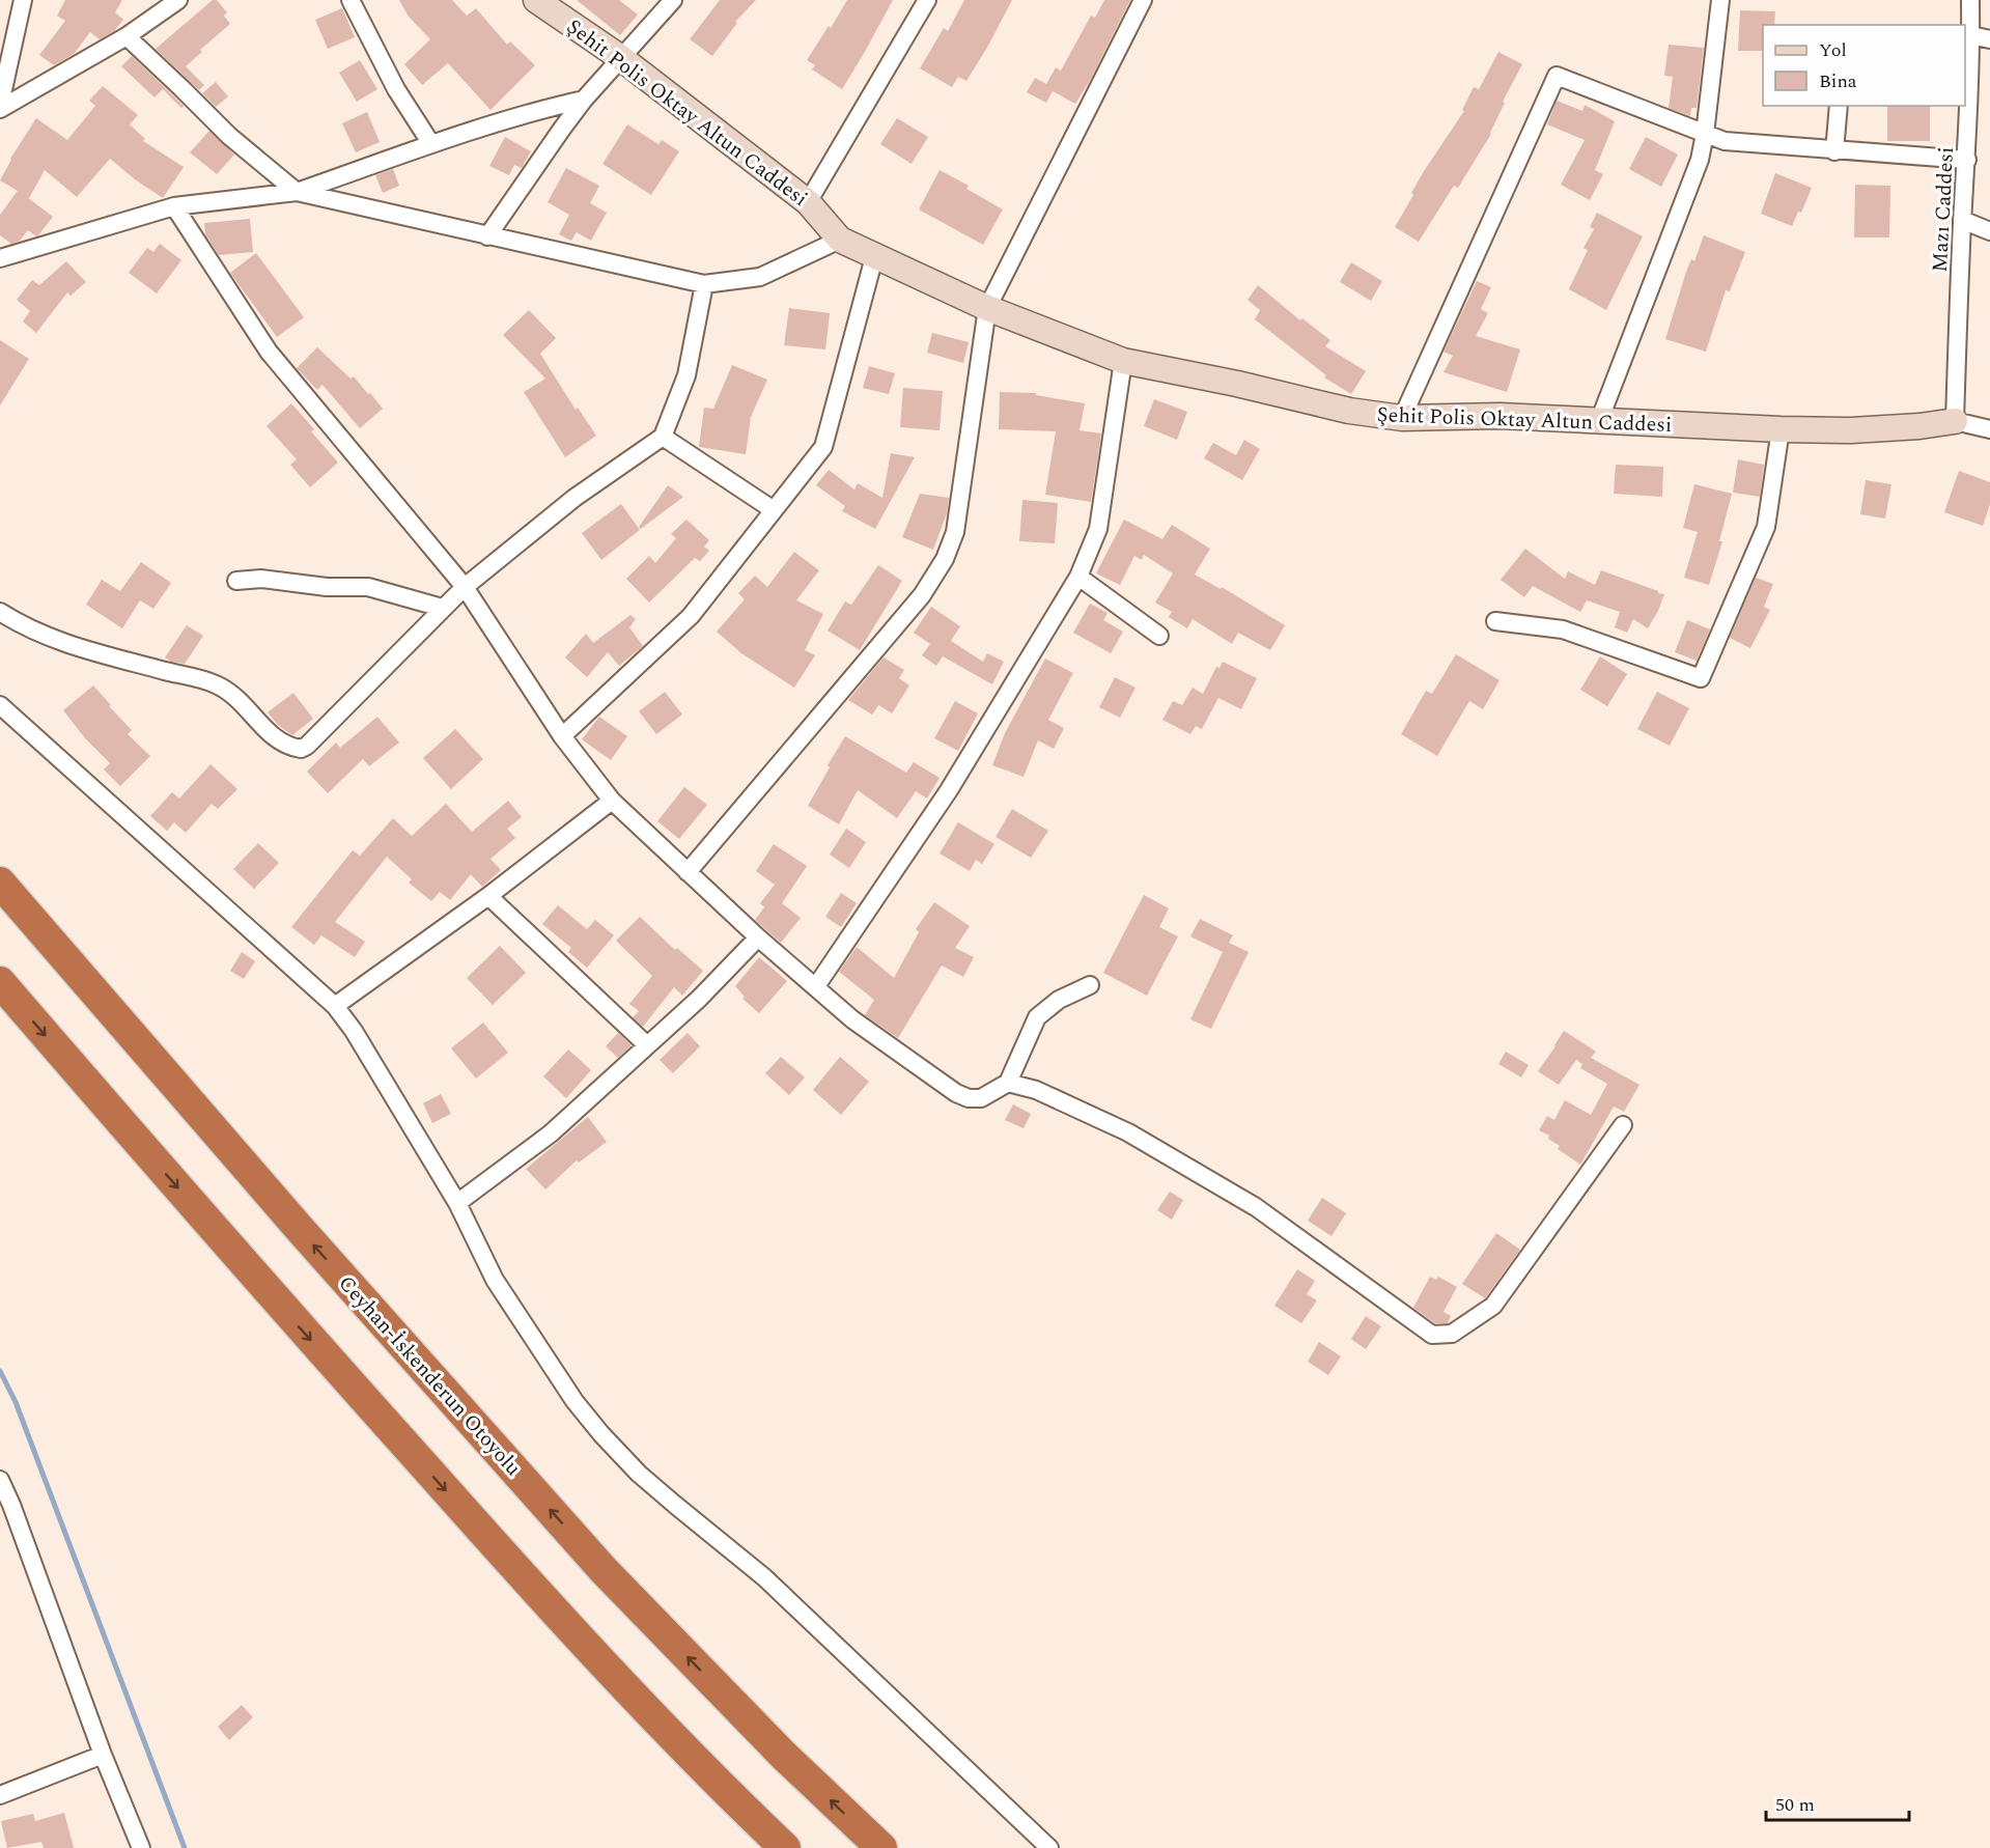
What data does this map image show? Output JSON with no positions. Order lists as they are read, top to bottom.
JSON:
{
  "streets": {
    "highway": ["Ceyhan-İskenderun Otoyolu"],
    "street": ["Şehit Polis Oktay Altun Caddesi", "Mazı Caddesi"]
  },
  "crossings": [
    ["Şehit Polis Oktay Altun Caddesi", "Mazı Caddesi"]
  ],
  "legend": ["Yol", "Bina"],
  "scale_bar": "50 m"
}
